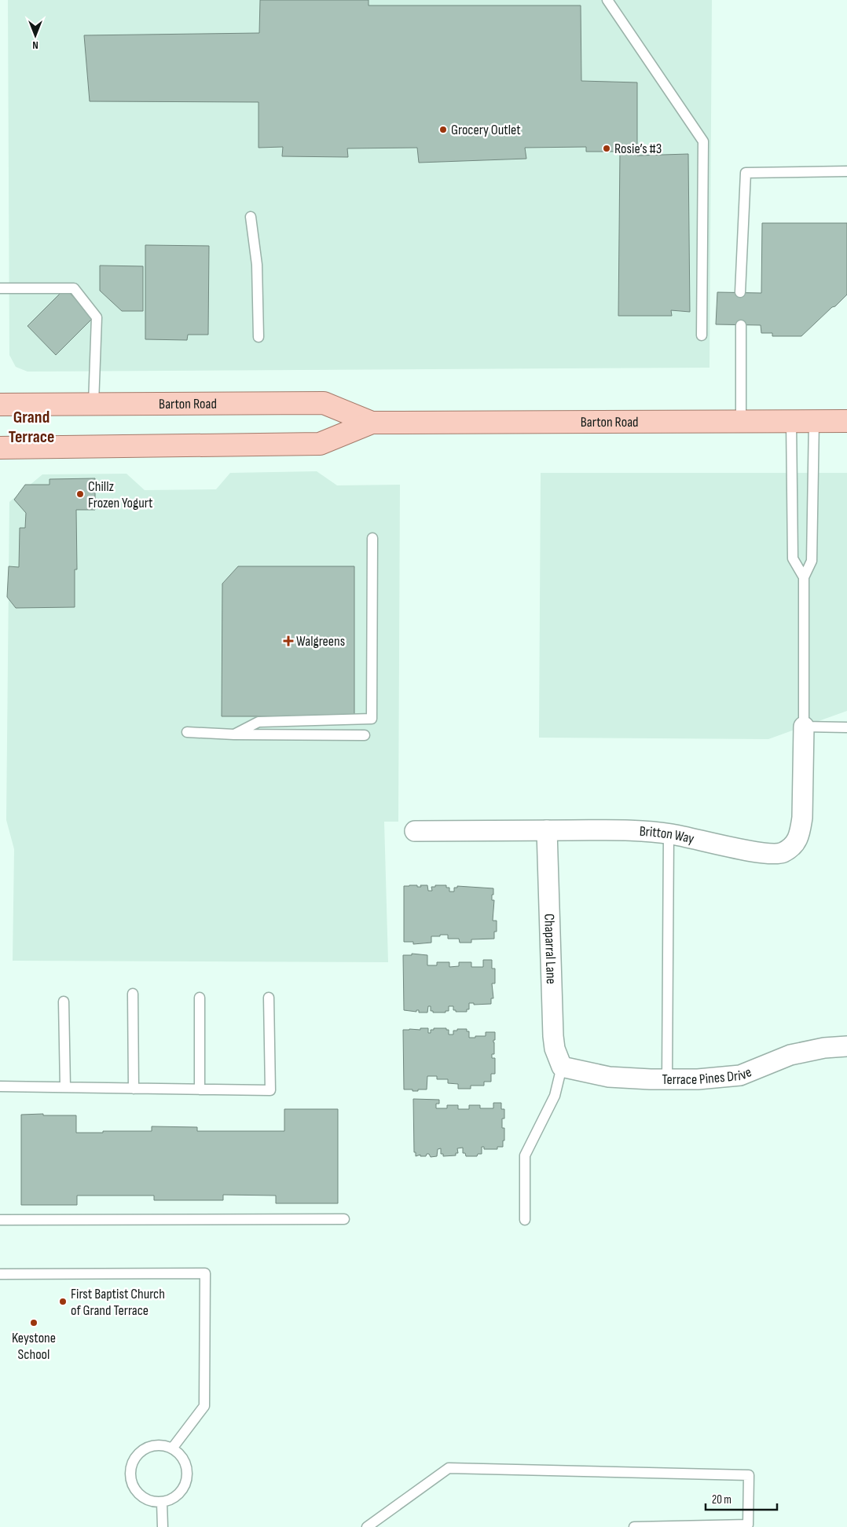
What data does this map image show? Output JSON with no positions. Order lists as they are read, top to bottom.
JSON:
{
  "streets": {
    "main road": ["Barton Road"],
    "street": ["Britton Way", "Chaparral Lane", "Terrace Pines Drive"]
  },
  "crossings": [
    ["Britton Way", "Chaparral Lane"],
    ["Chaparral Lane", "Terrace Pines Drive"]
  ],
  "districts": ["Grand Terrace"],
  "places": {
    "other": [
      "Grocery Outlet",
      "Rosie’s #3",
      "Chillz Frozen Yogurt",
      "First Baptist Church of Grand Terrace",
      "Keystone School"
    ],
    "health": ["Walgreens"]
  },
  "scale_bar": "20 m",
  "north": "bottom"
}
